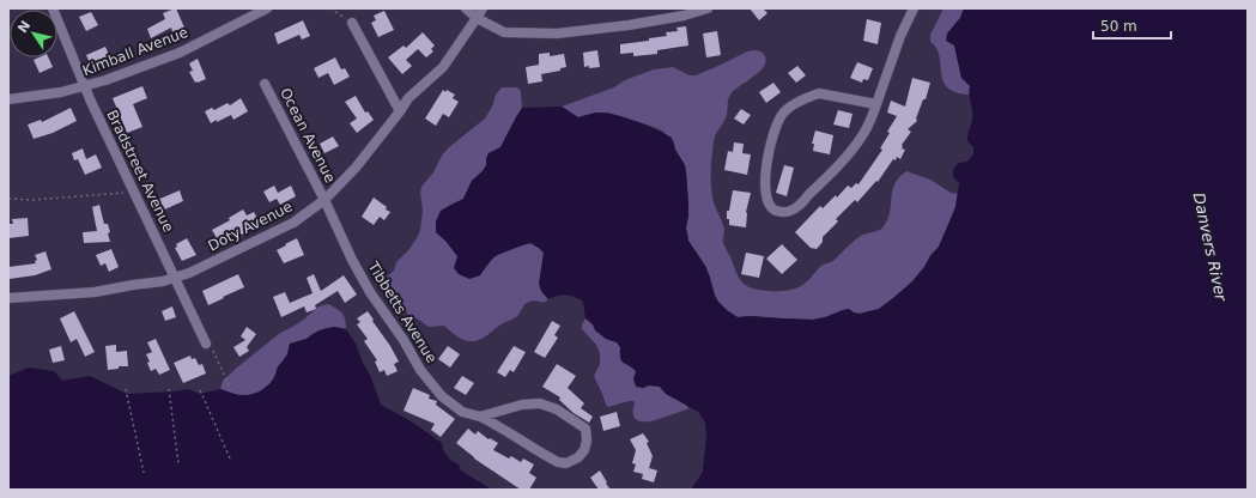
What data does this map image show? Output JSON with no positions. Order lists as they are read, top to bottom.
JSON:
{
  "streets": {
    "street": [
      "Kimball Avenue",
      "Ocean Avenue",
      "Bradstreet Avenue",
      "Doty Avenue",
      "Tibbetts Avenue"
    ]
  },
  "crossings": [
    ["Kimball Avenue", "Bradstreet Avenue"],
    ["Ocean Avenue", "Doty Avenue"],
    ["Ocean Avenue", "Tibbetts Avenue"],
    ["Bradstreet Avenue", "Doty Avenue"],
    ["Doty Avenue", "Tibbetts Avenue"]
  ],
  "water": ["Danvers River"],
  "scale_bar": "50 m",
  "north": "top left"
}
